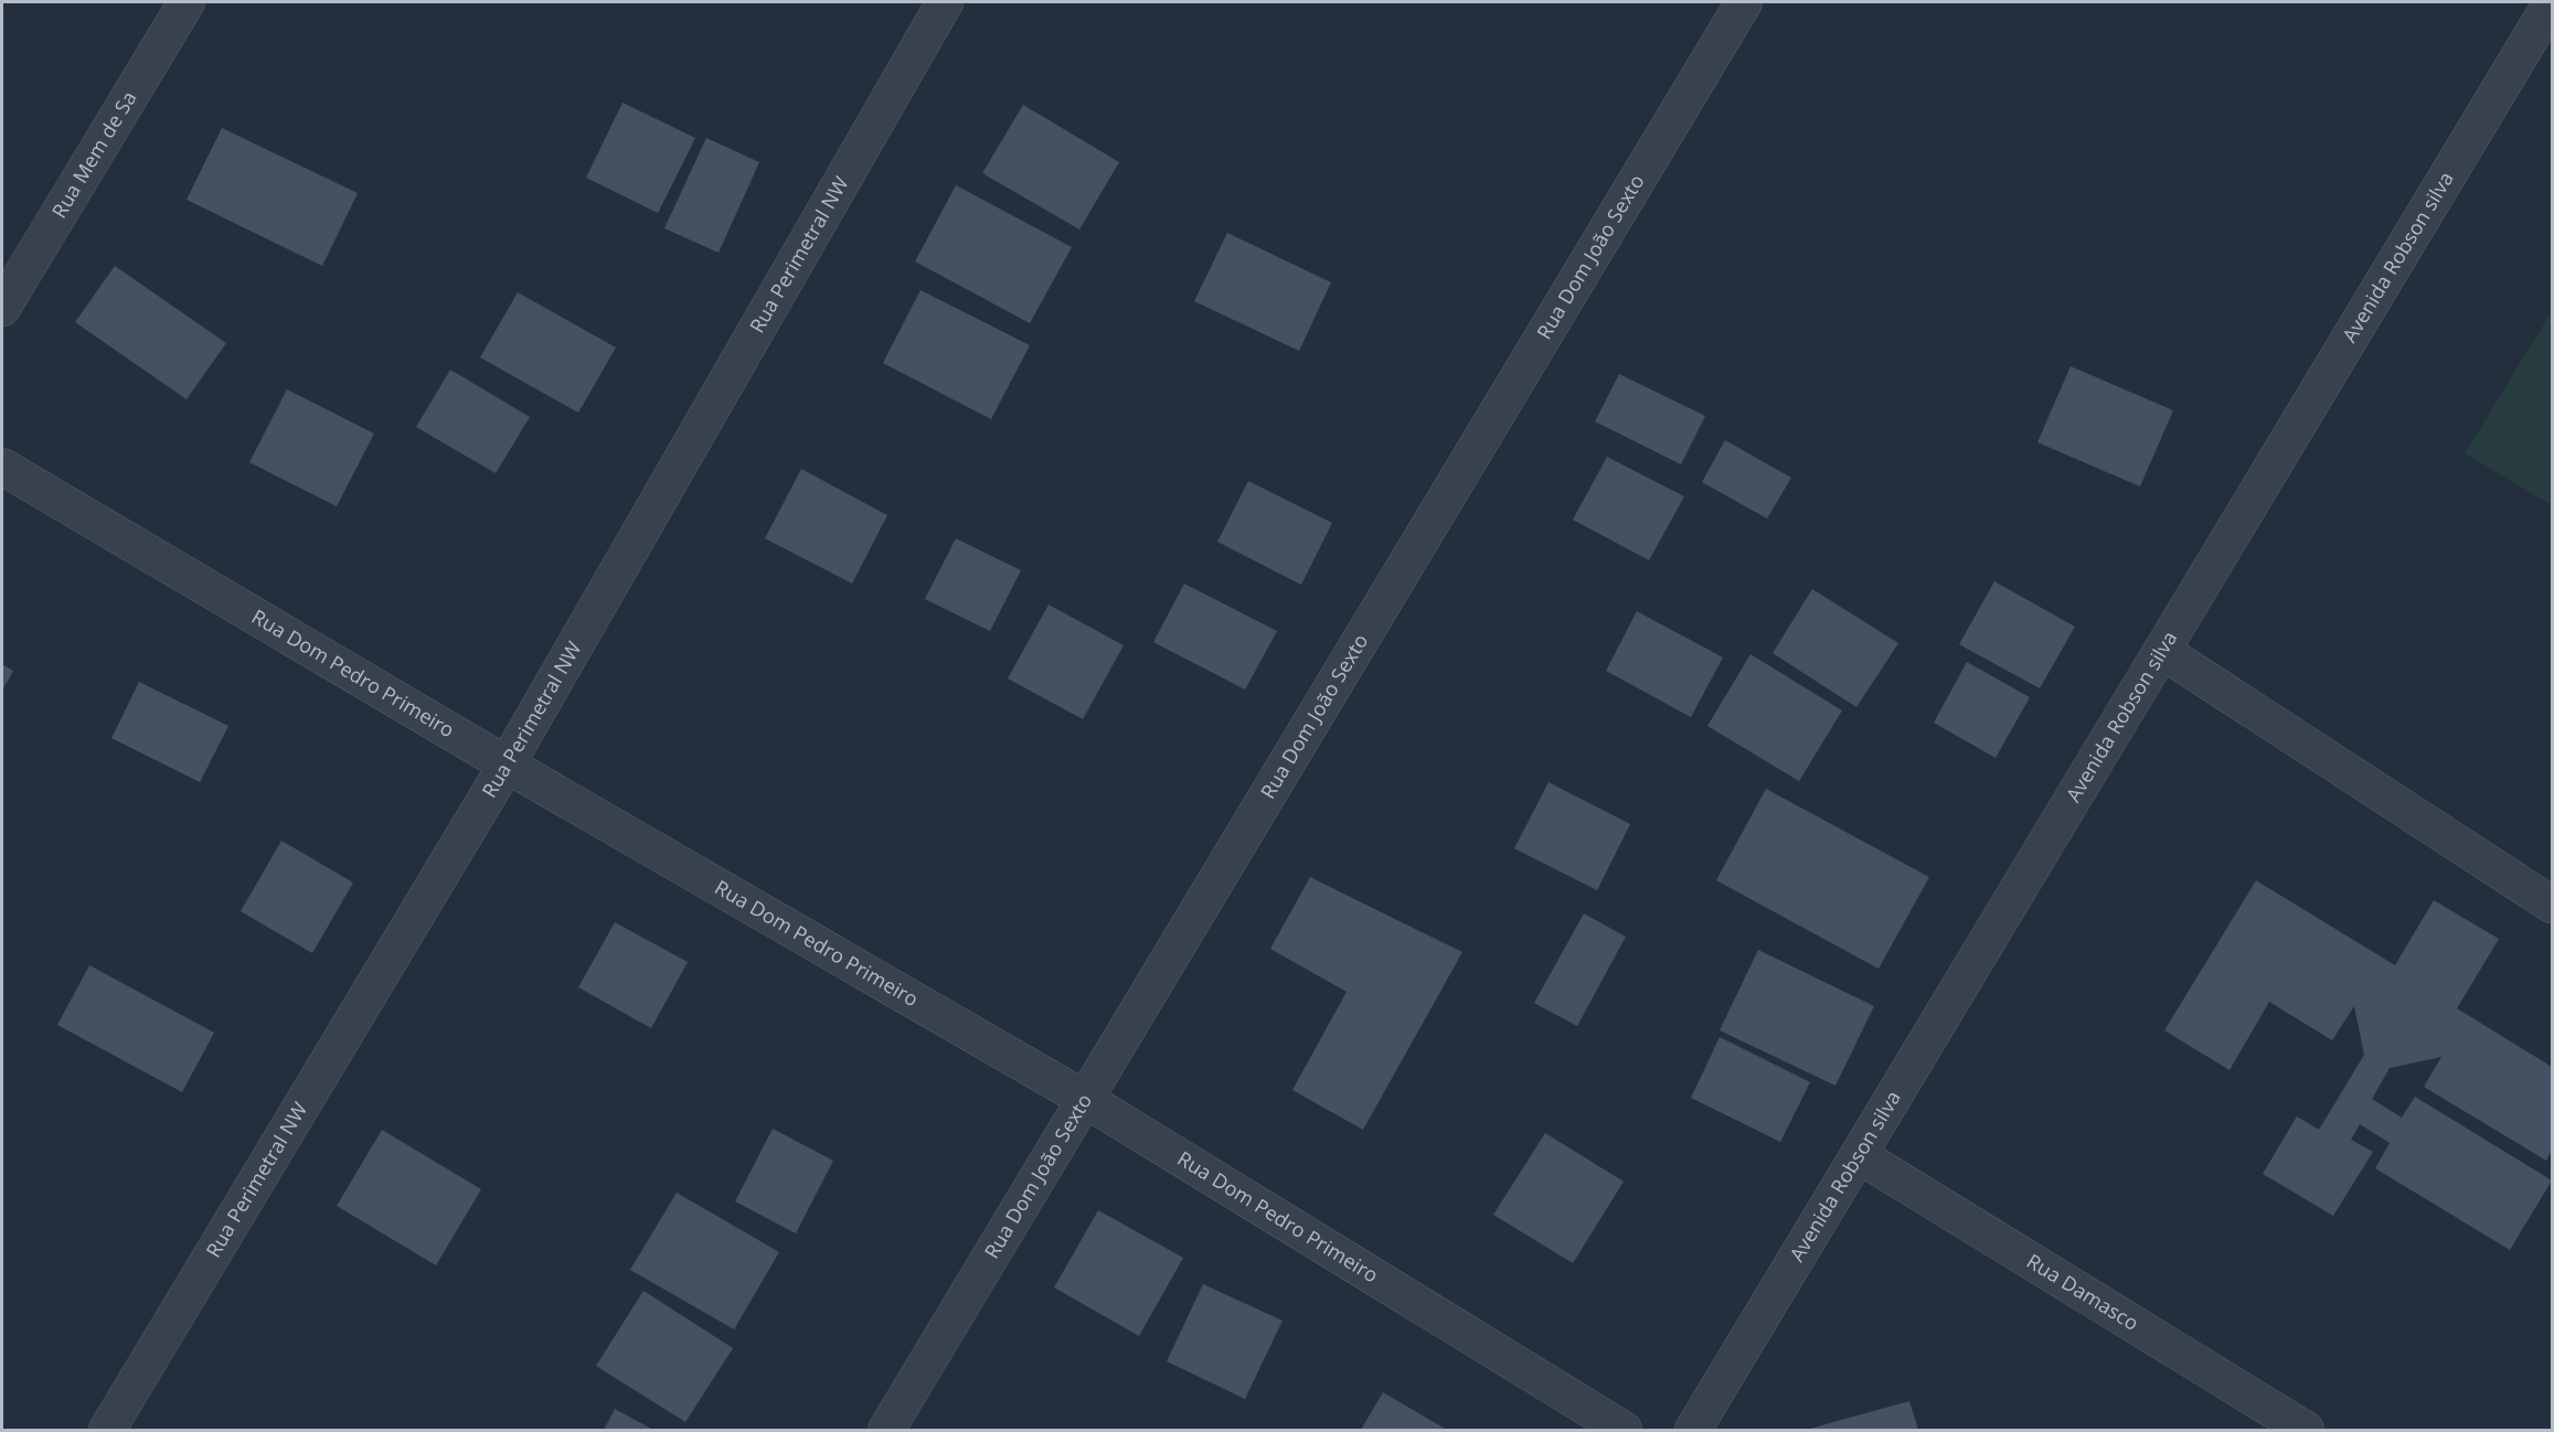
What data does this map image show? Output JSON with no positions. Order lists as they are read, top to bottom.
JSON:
{
  "streets": {
    "street": [
      "Rua Mem de Sa",
      "Rua Perimetral NW",
      "Rua Dom João Sexto",
      "Avenida Robson silva",
      "Rua Dom Pedro Primeiro",
      "Rua Damasco"
    ]
  },
  "crossings": [
    ["Rua Perimetral NW", "Rua Dom Pedro Primeiro"],
    ["Rua Dom João Sexto", "Rua Dom Pedro Primeiro"],
    ["Avenida Robson silva", "Rua Damasco"]
  ]
}
